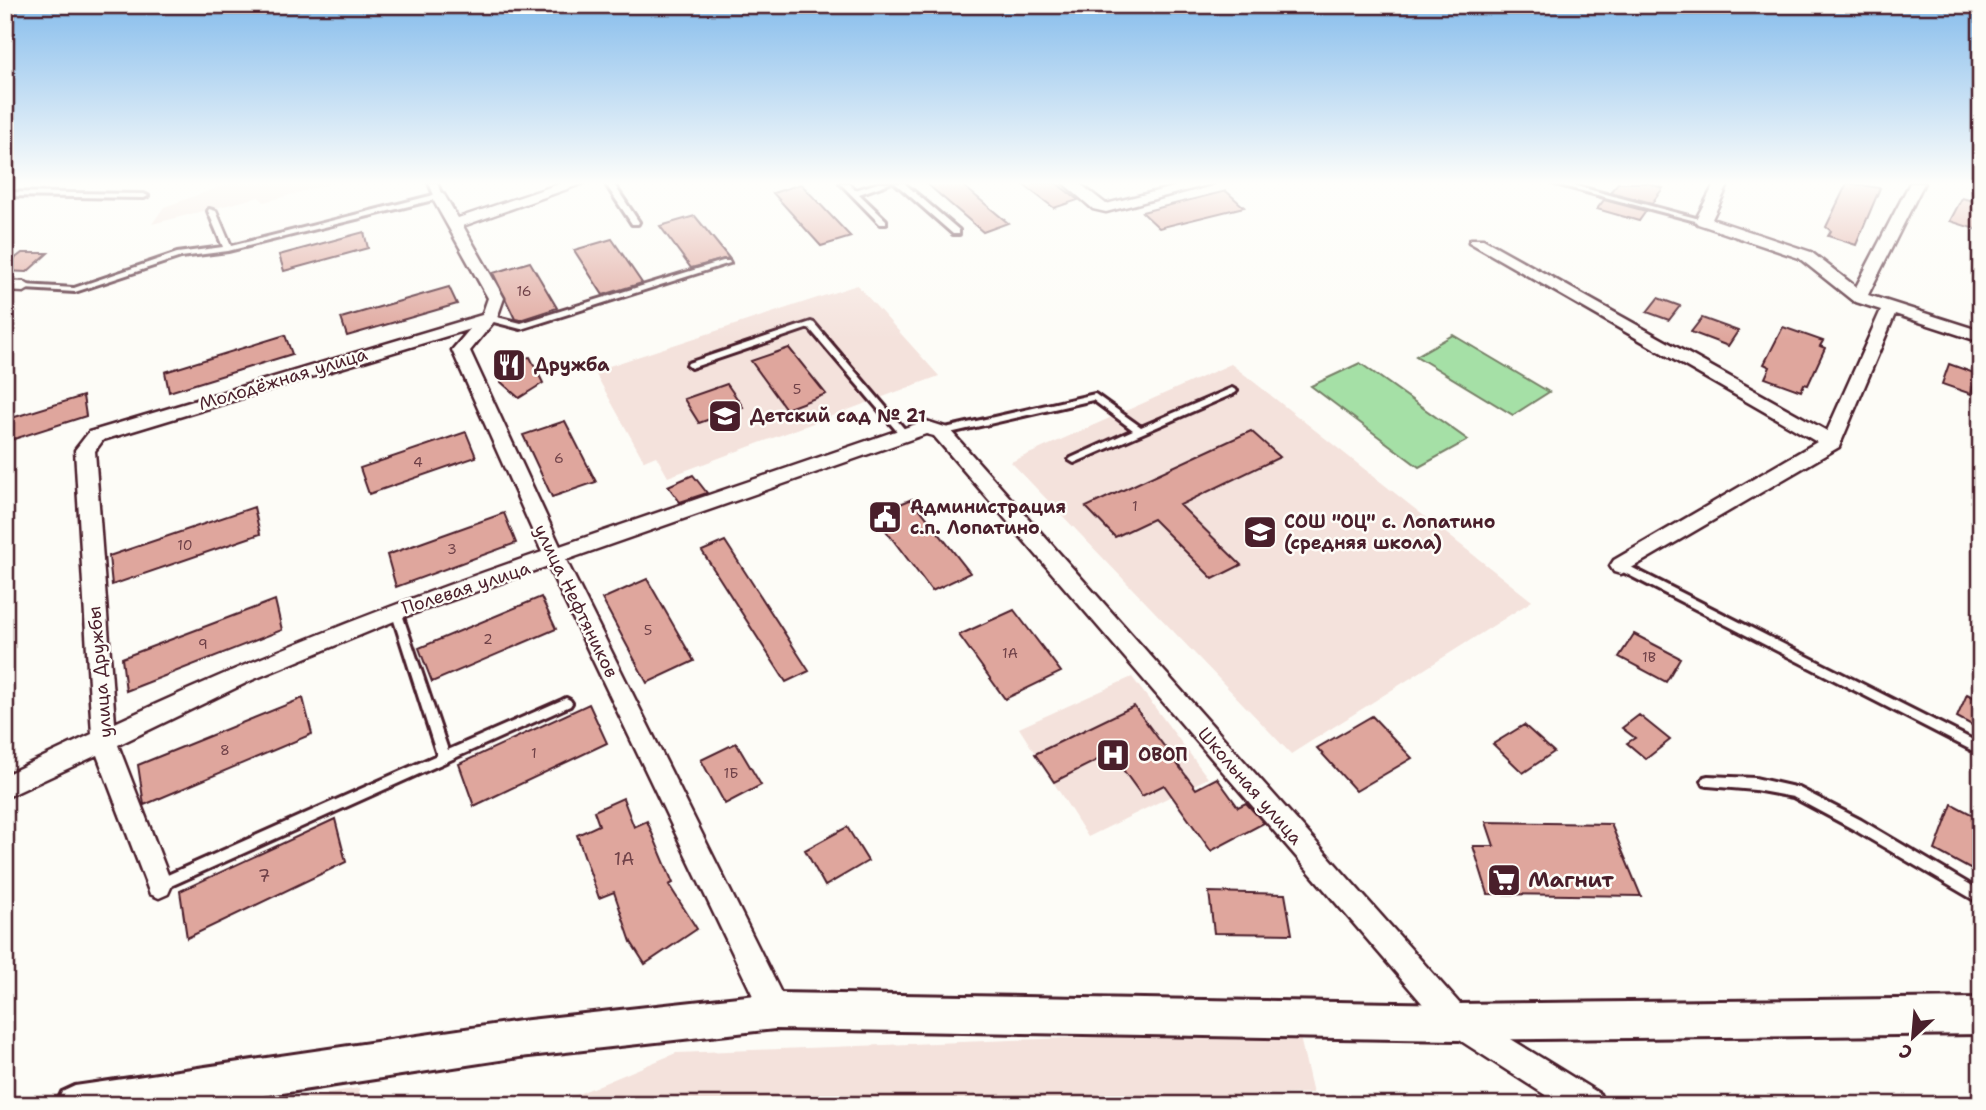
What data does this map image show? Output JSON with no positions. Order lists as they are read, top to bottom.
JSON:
{
  "streets": {
    "street": [
      "Молодёжная улица",
      "Полевая улица",
      "улица Нефтяников",
      "улица Дружбы",
      "Школьная улица"
    ]
  },
  "crossings": [
    ["Молодёжная улица", "улица Нефтяников"],
    ["Молодёжная улица", "улица Дружбы"],
    ["Полевая улица", "улица Нефтяников"],
    ["Полевая улица", "улица Дружбы"],
    ["Полевая улица", "Школьная улица"]
  ],
  "places": {
    "restaurant": ["Дружба"],
    "school or university": ["Детский сад № 21", "СОШ \"ОЦ\" с. Лопатино (средняя школа)"],
    "public building": ["Администрация с.п. Лопатино"],
    "hospital": ["ОВОП"],
    "supermarket": ["Магнит"]
  },
  "house_numbers": [
    "16",
    "5",
    "6",
    "4",
    "1",
    "10",
    "3",
    "5",
    "2",
    "9",
    "1А",
    "1В",
    "8",
    "1",
    "1Б",
    "1А",
    "7"
  ],
  "north": "bottom left"
}
